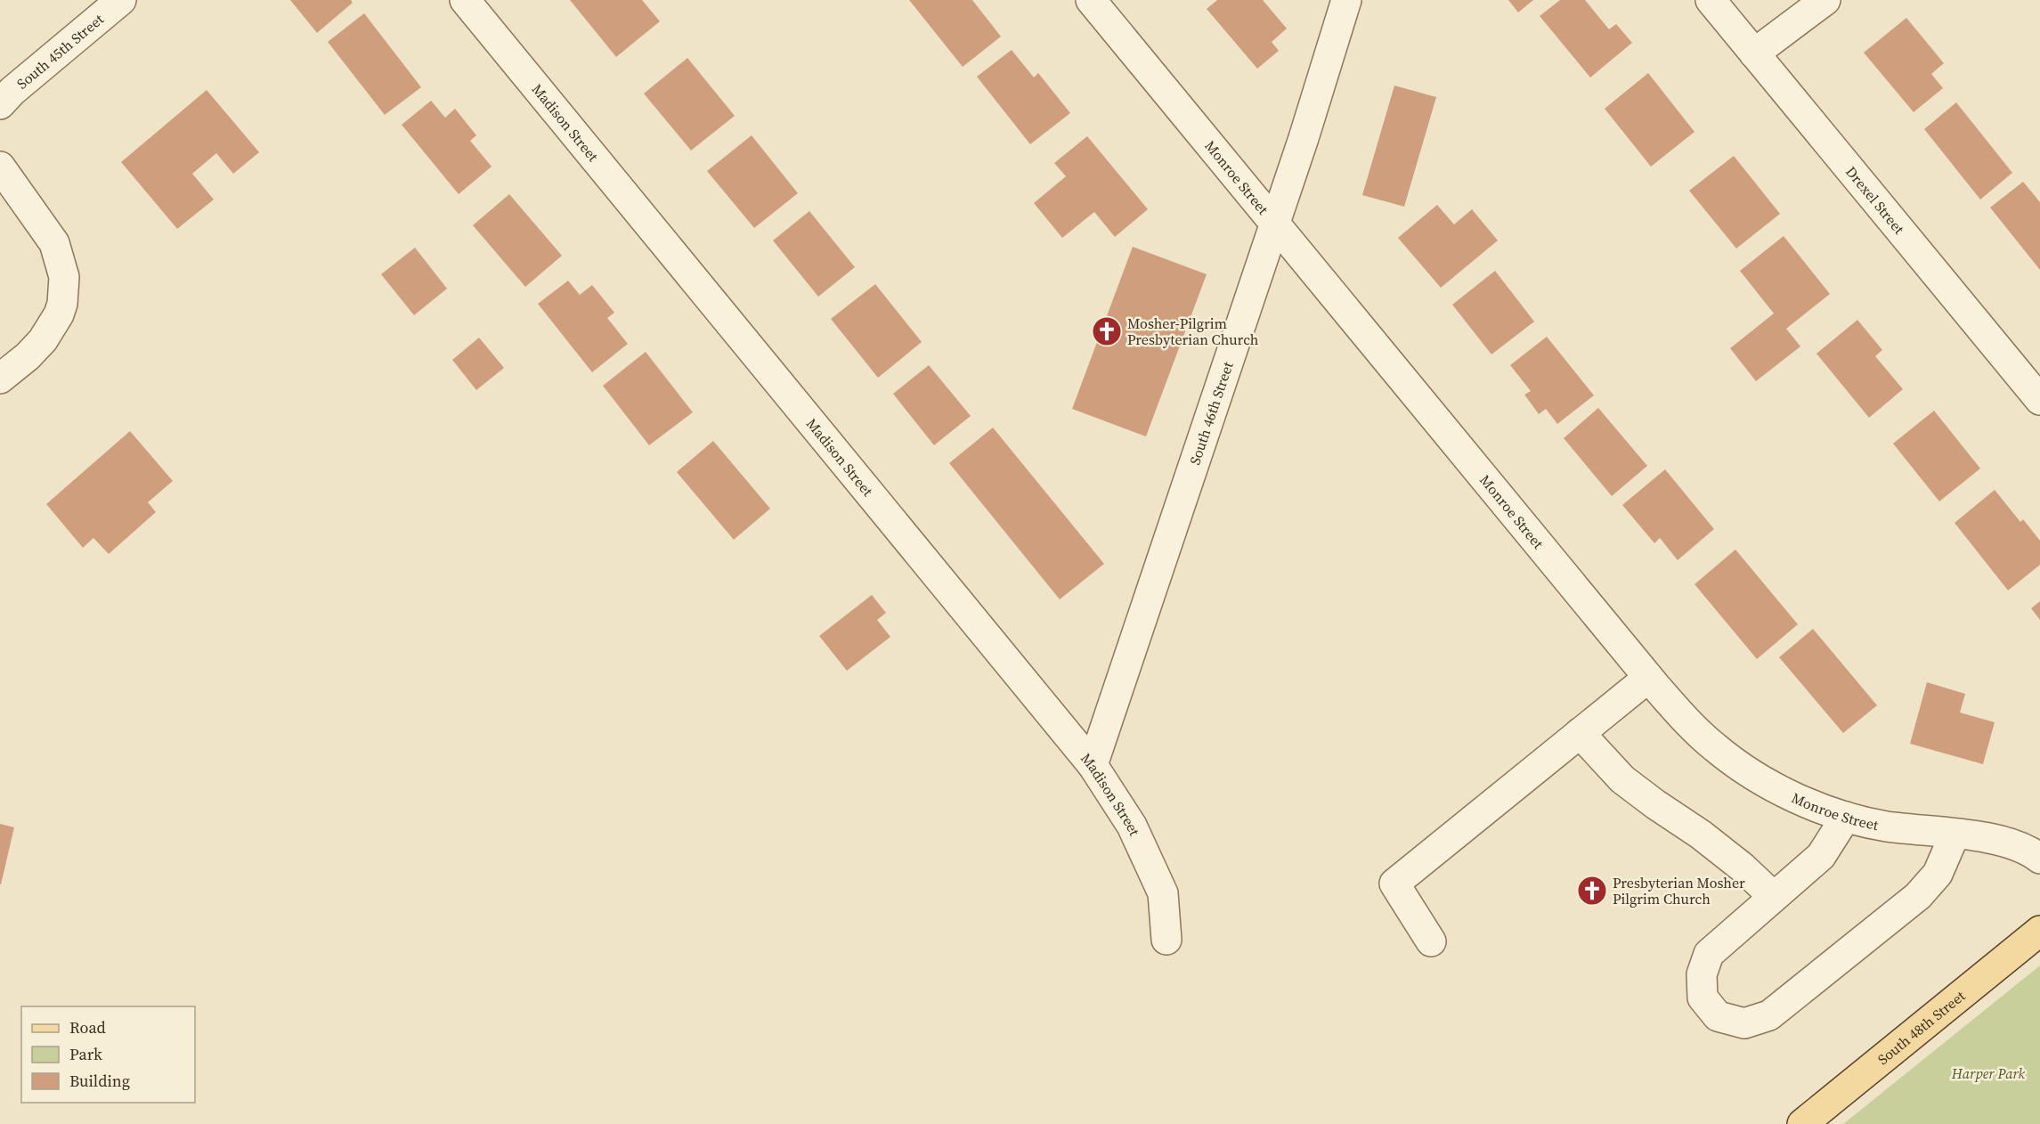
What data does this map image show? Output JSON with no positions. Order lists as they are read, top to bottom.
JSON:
{
  "streets": {
    "main road": ["South 48th Street"],
    "street": [
      "South 45th Street",
      "Madison Street",
      "Monroe Street",
      "Drexel Street",
      "South 46th Street"
    ]
  },
  "crossings": [
    ["Madison Street", "South 46th Street"],
    ["Monroe Street", "South 46th Street"]
  ],
  "parks": ["Harper Park"],
  "places": {
    "church": ["Mosher-Pilgrim Presbyterian Church", "Presbyterian Mosher Pilgrim Church"]
  },
  "legend": ["Road", "Park", "Building"]
}
